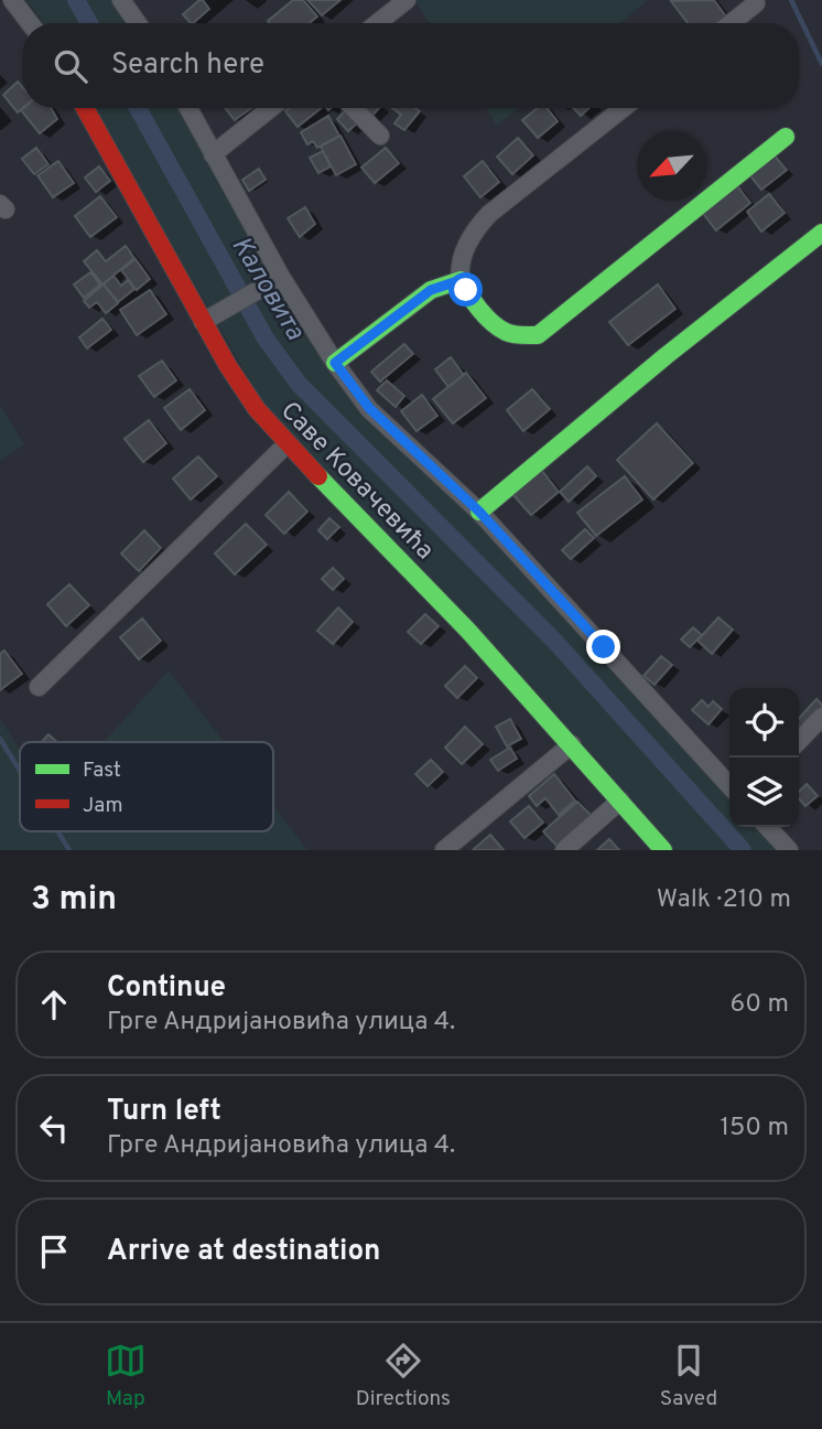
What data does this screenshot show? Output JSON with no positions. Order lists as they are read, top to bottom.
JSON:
{
  "streets": {
    "street": ["Саве Ковачевића"]
  },
  "water": ["Каловита"],
  "legend": ["Fast", "Jam"],
  "north": "bottom left",
  "page": {
    "search": "Search here",
    "heading": ["3 min", "Walk · 210 m"],
    "list": [
      ["Continue", "Грге Андријановића улица 4.", "60 m"],
      ["Turn left", "Грге Андријановића улица 4.", "150 m"],
      "Arrive at destination"
    ],
    "nav": ["Map", "Directions", "Saved"]
  }
}
